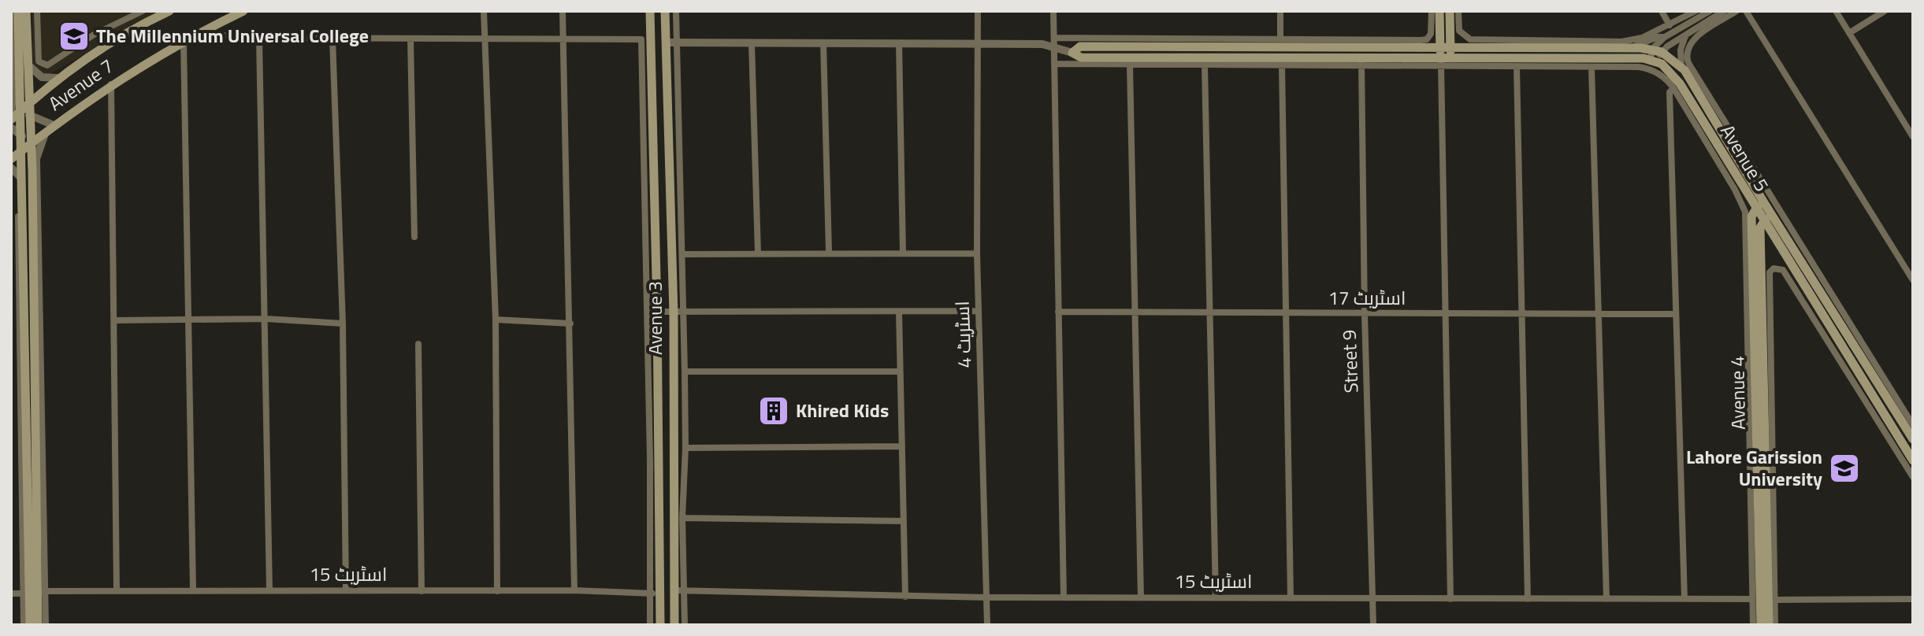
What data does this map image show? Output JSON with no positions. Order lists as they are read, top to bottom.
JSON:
{
  "streets": {
    "main road": [
      "Avenue 7",
      "Avenue 5",
      "Avenue 3",
      "Avenue 4"
    ],
    "street": [
      "اسٹریٹ 17",
      "اسٹریٹ 4",
      "Street 9",
      "اسٹریٹ 15"
    ]
  },
  "crossings": [
    ["Avenue 5", "Avenue 4"],
    ["اسٹریٹ 17", "Street 9"],
    ["Avenue 3", "اسٹریٹ 15"],
    ["اسٹریٹ 4", "اسٹریٹ 15"],
    ["Street 9", "اسٹریٹ 15"]
  ],
  "places": {
    "school or university": ["The Millennium Universal College", "Lahore Garission University"],
    "building": ["Khired Kids"]
  }
}
